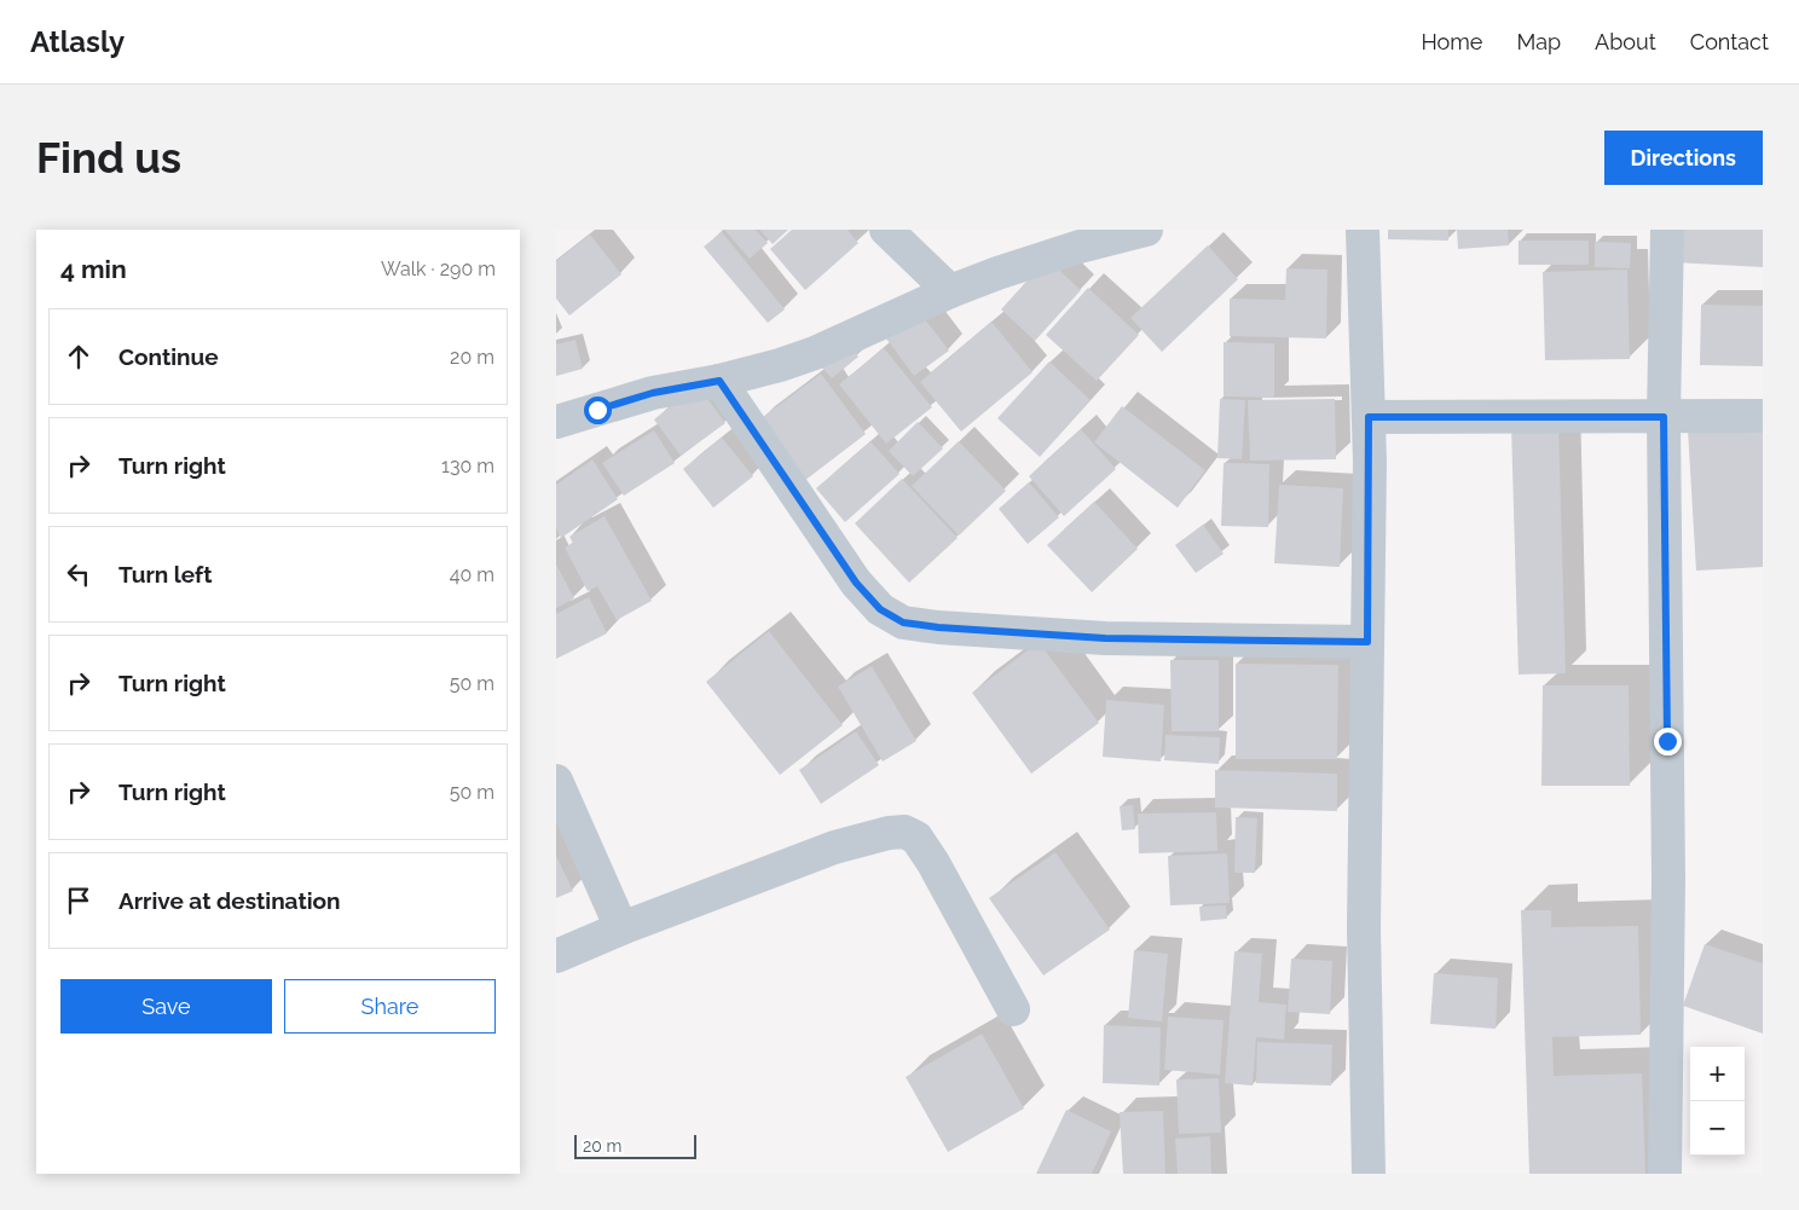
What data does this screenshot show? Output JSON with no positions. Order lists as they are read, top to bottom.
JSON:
{
  "scale_bar": "20 m",
  "page": {
    "header": "Atlasly",
    "nav": [
      "Home",
      "Map",
      "About",
      "Contact"
    ],
    "buttons": [
      "Directions",
      ["Save", "Share"]
    ],
    "title": "Find us",
    "heading": ["4 min", "Walk · 290 m"],
    "list": [
      ["Continue", "20 m"],
      ["Turn right", "130 m"],
      ["Turn left", "40 m"],
      ["Turn right", "50 m"],
      ["Turn right", "50 m"],
      "Arrive at destination"
    ],
    "map_buttons": ["+", "−"],
    "scale": "20 m"
  }
}
